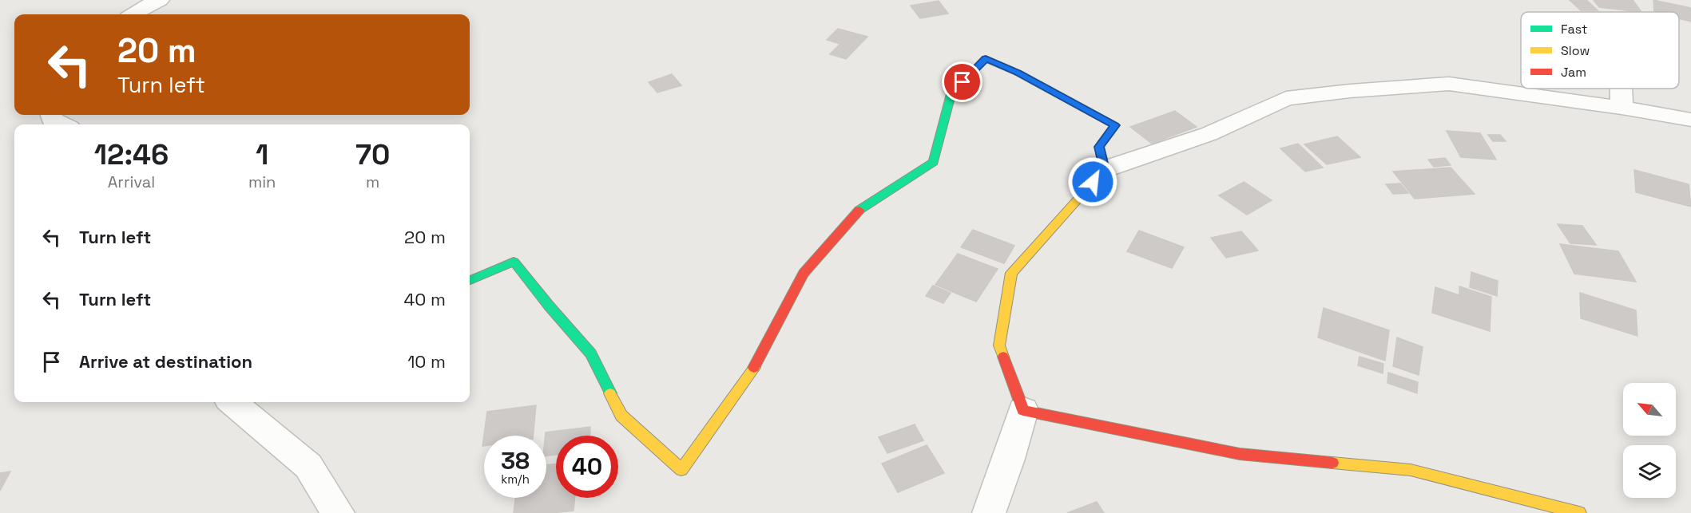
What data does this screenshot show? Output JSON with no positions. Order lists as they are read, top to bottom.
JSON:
{
  "legend": ["Fast", "Slow", "Jam"],
  "north": "top left",
  "page": {
    "turn": ["20 m", "Turn left"],
    "eta": [
      "12:46",
      "Arrival",
      "1",
      "min",
      "70",
      "m"
    ],
    "list": [
      {
        "name": "Turn left",
        "value": "20 m"
      },
      {
        "name": "Turn left",
        "value": "40 m"
      },
      {
        "name": "Arrive at destination",
        "value": "10 m"
      }
    ],
    "speed": "38 km/h",
    "limit": "40"
  }
}
